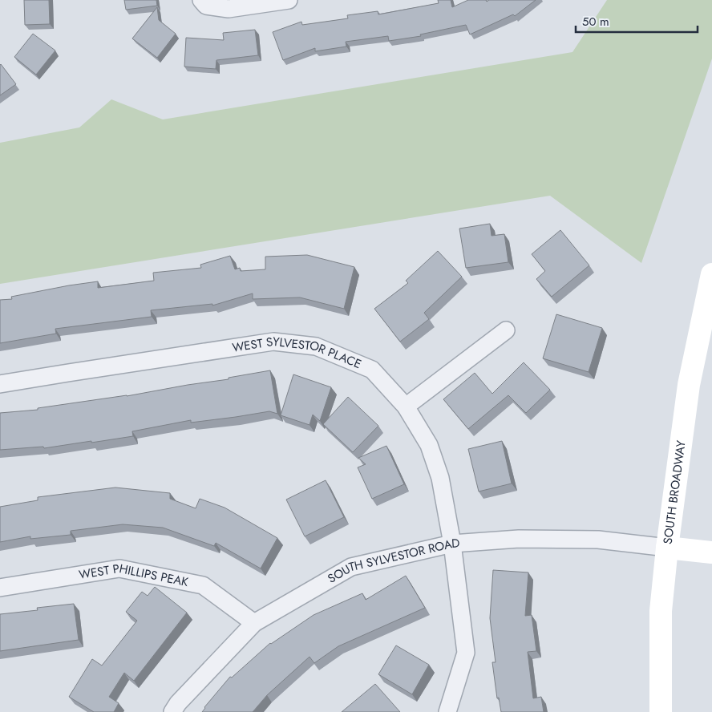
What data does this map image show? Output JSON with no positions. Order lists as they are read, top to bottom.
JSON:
{
  "streets": {
    "main road": ["SOUTH BROADWAY"],
    "street": ["WEST SYLVESTOR PLACE", "SOUTH SYLVESTOR ROAD", "WEST PHILLIPS PEAK"]
  },
  "crossings": [
    ["WEST SYLVESTOR PLACE", "SOUTH SYLVESTOR ROAD"],
    ["SOUTH BROADWAY", "SOUTH SYLVESTOR ROAD"],
    ["SOUTH SYLVESTOR ROAD", "WEST PHILLIPS PEAK"]
  ],
  "scale_bar": "50 m"
}
